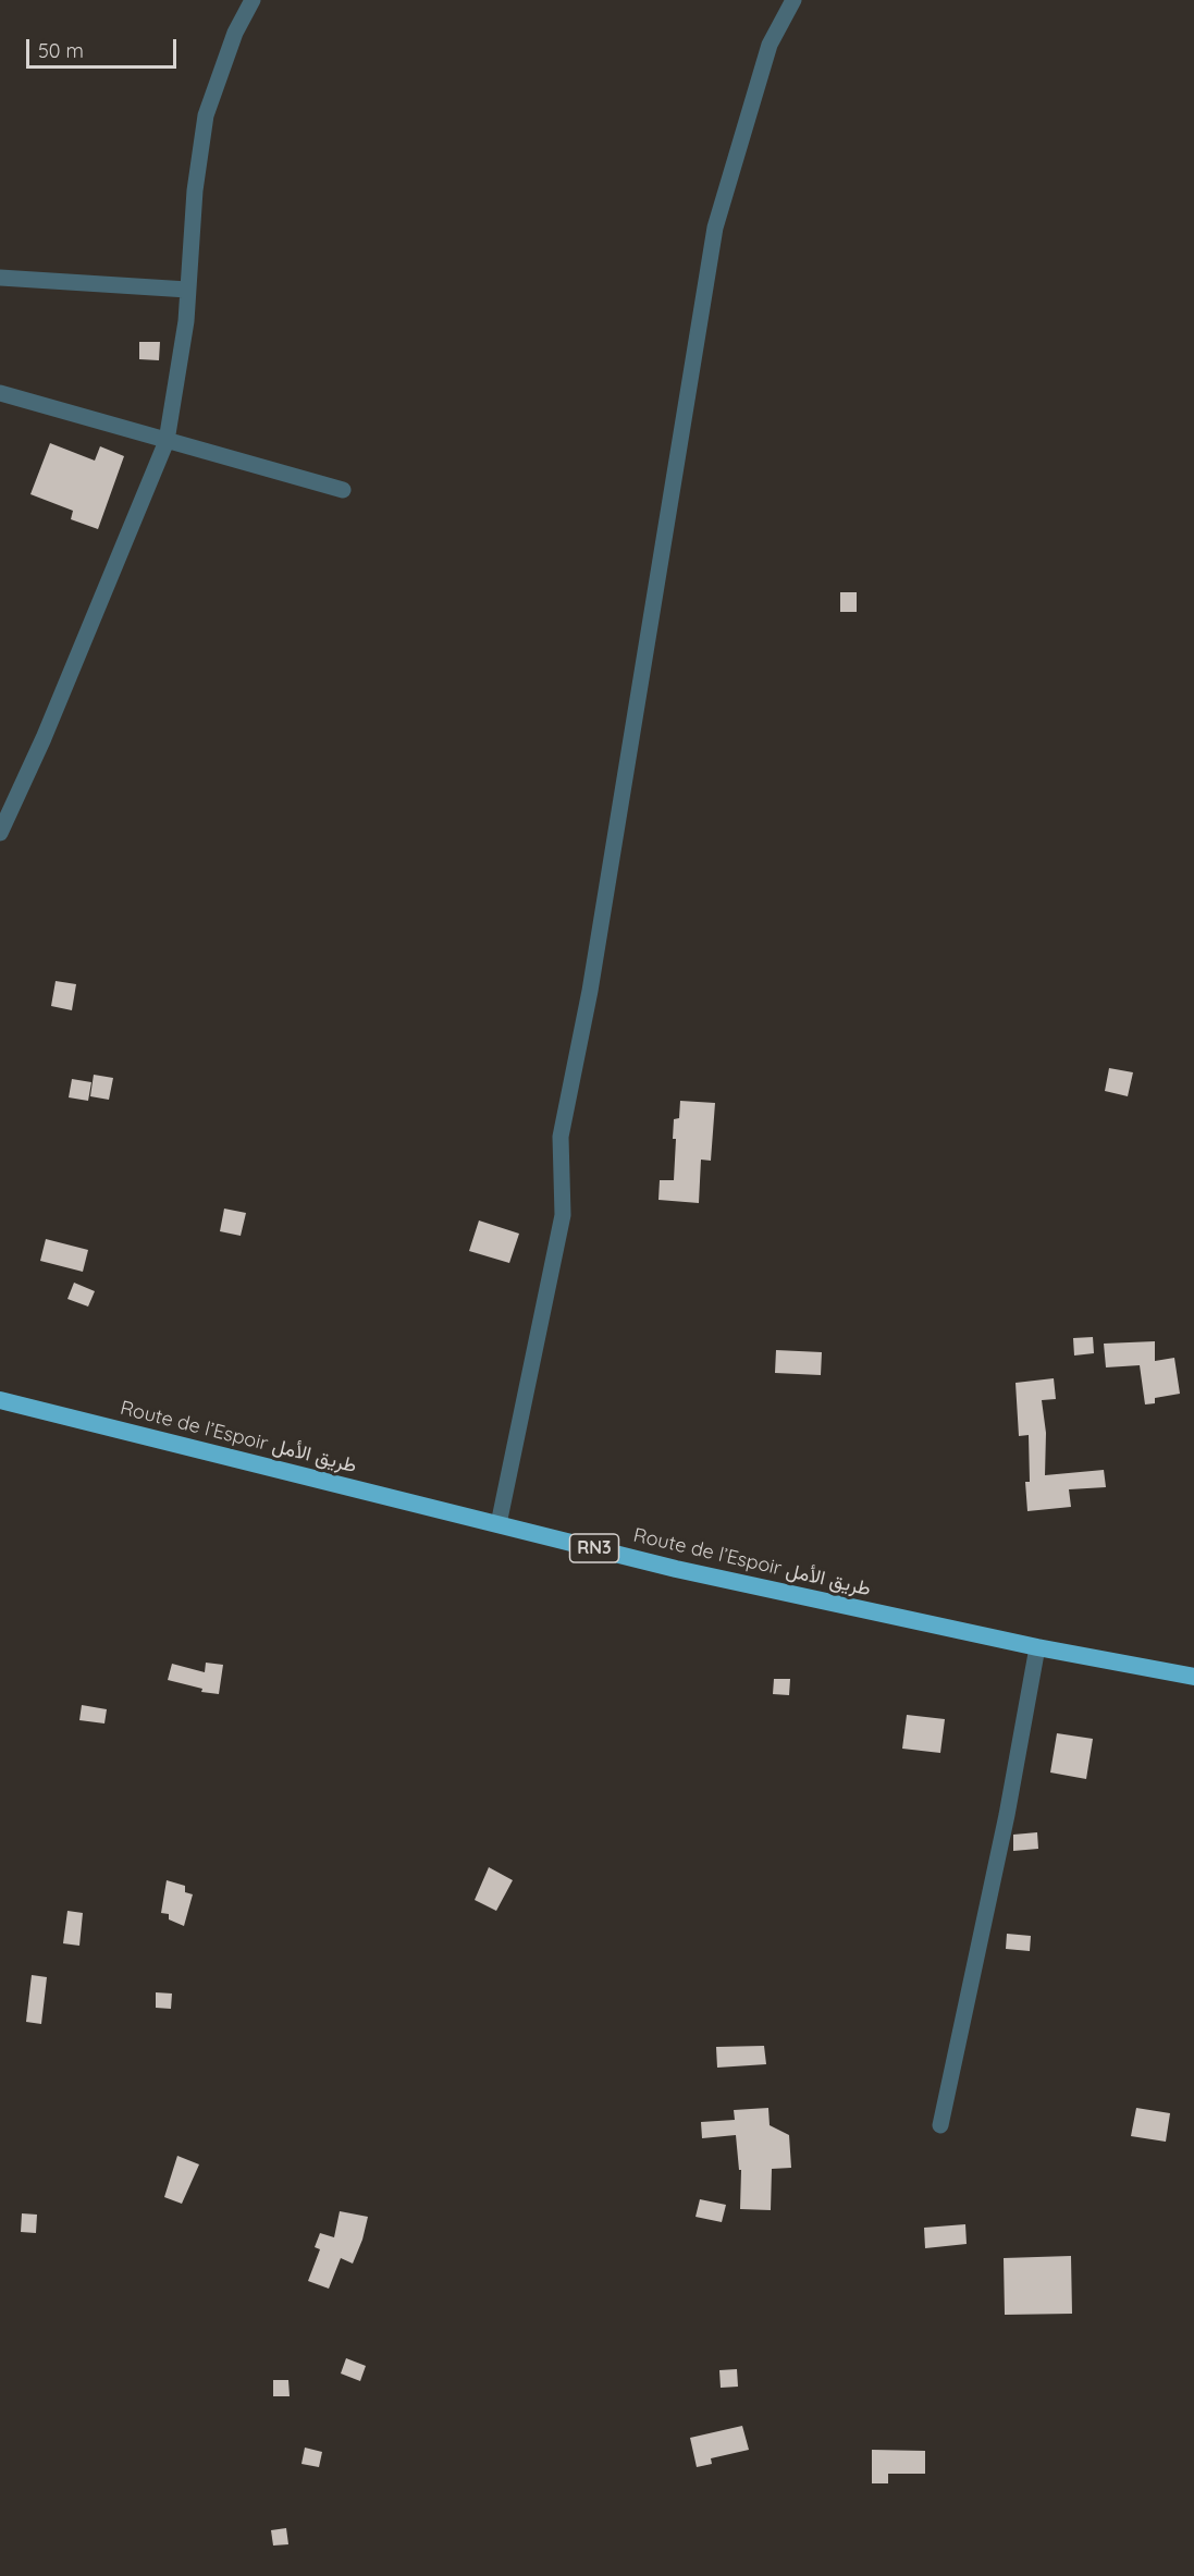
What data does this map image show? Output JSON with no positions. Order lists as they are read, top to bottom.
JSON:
{
  "streets": {
    "highway": ["Route de l’Espoir طريق الأمل", "RN3"]
  },
  "scale_bar": "50 m"
}
